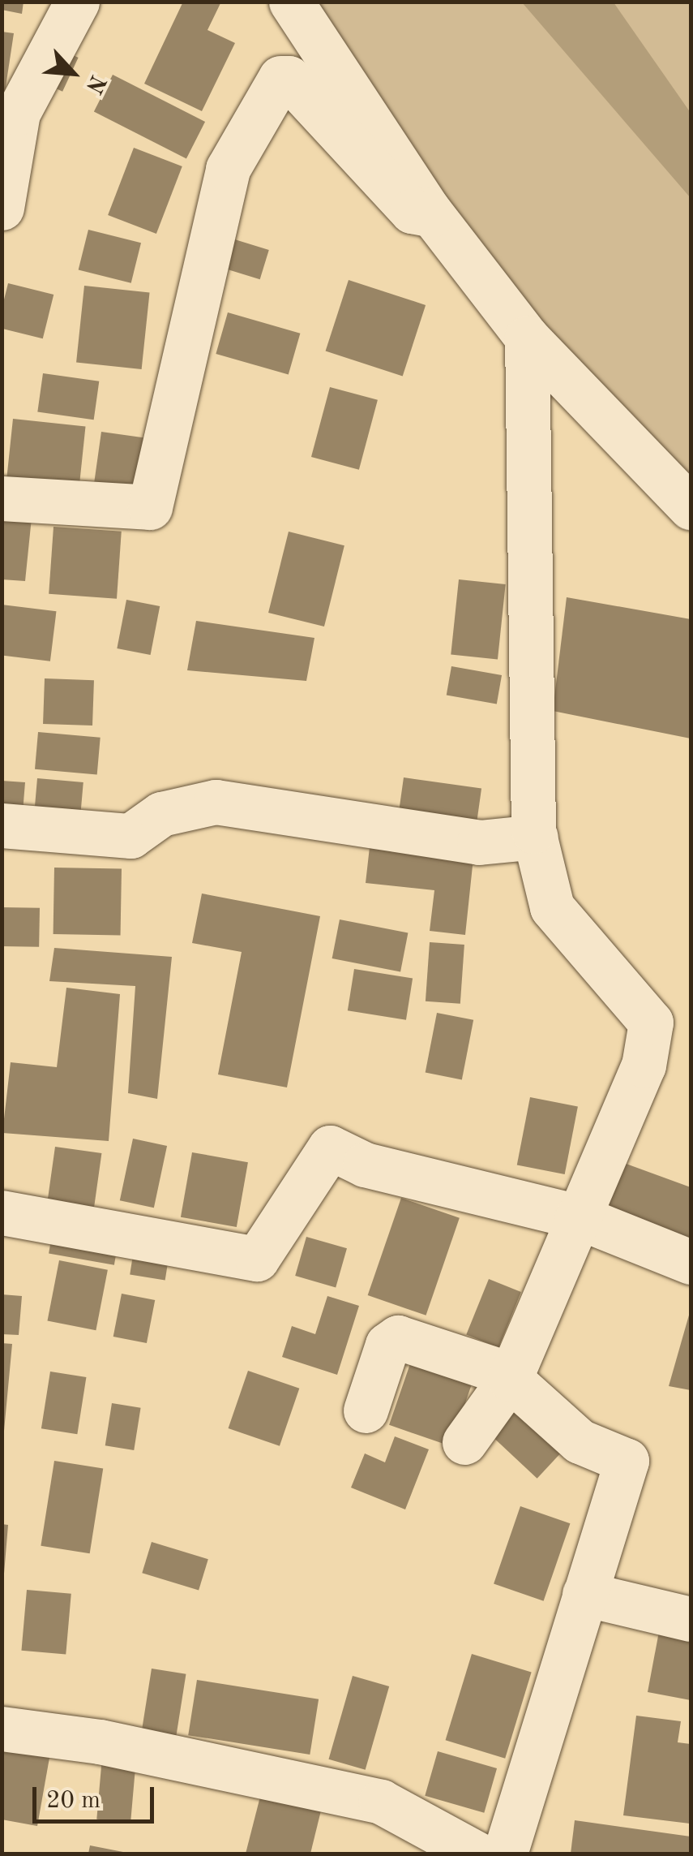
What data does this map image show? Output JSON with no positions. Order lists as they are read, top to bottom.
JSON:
{
  "scale_bar": "20 m",
  "north": "bottom right"
}
